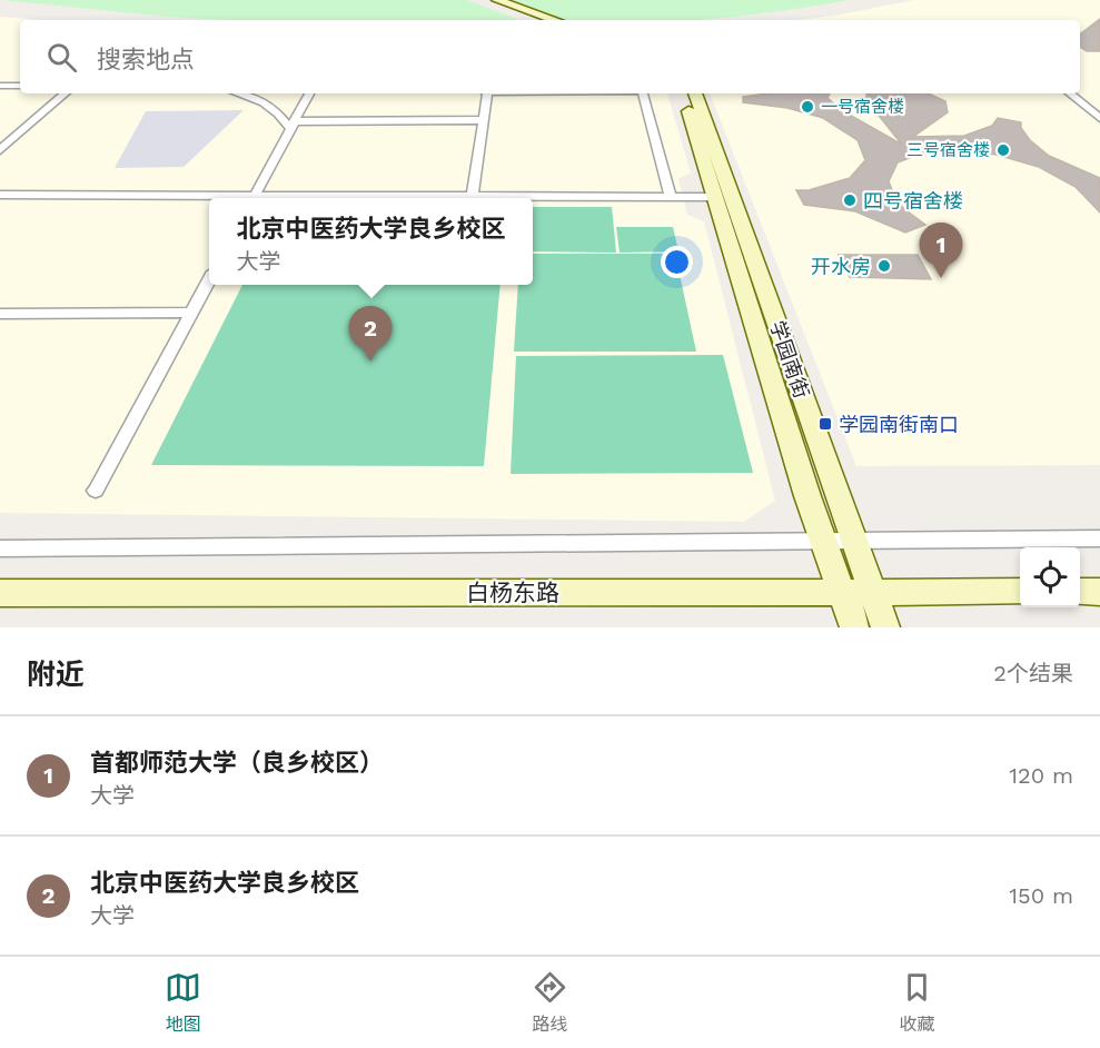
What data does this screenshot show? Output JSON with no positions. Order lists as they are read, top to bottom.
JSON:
{
  "streets": {
    "street": ["学园南街", "白杨东路"]
  },
  "crossings": [
    ["学园南街", "白杨东路"]
  ],
  "places": {
    "other": [
      "一号宿舍楼",
      "三号宿舍楼",
      "四号宿舍楼",
      "开水房"
    ],
    "transit": ["学园南街南口"]
  },
  "page": {
    "search": "搜索地点",
    "popup": ["北京中医药大学良乡校区", "大学"],
    "pins": ["1", "2"],
    "heading": ["附近", "2个结果"],
    "list": [
      {
        "mark": "1",
        "name": "首都师范大学（良乡校区）",
        "note": "大学",
        "value": "120 m"
      },
      {
        "mark": "2",
        "name": "北京中医药大学良乡校区",
        "note": "大学",
        "value": "150 m"
      }
    ],
    "nav": ["地图", "路线", "收藏"]
  }
}
